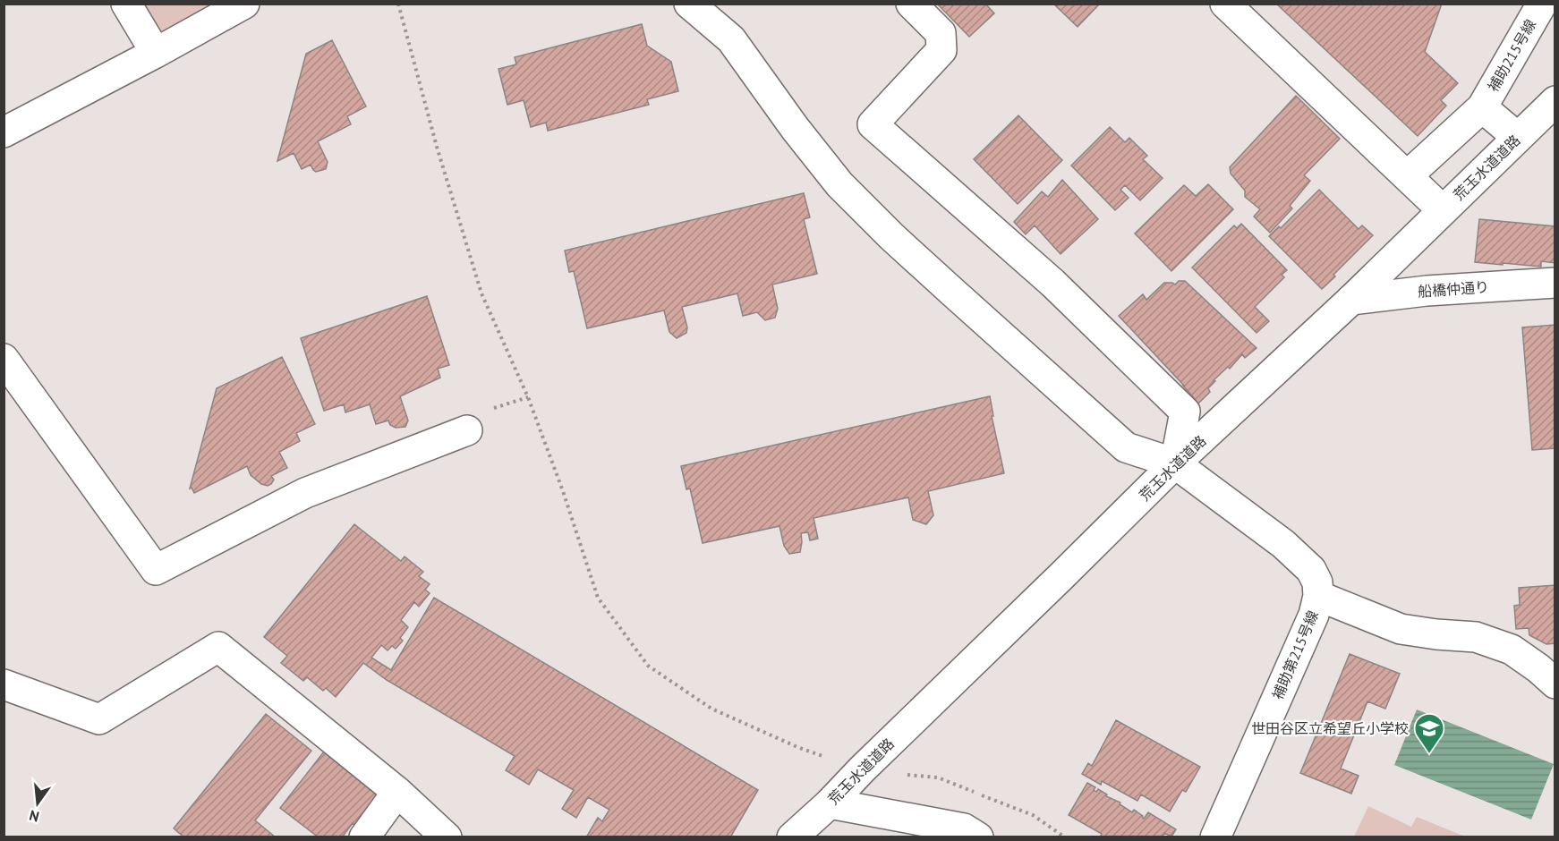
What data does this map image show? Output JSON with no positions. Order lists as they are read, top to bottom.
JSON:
{
  "streets": {
    "street": [
      "補助215号線",
      "荒玉水道道路",
      "船橋仲通り",
      "補助第215号線"
    ]
  },
  "crossings": [
    ["荒玉水道道路", "船橋仲通り"],
    ["荒玉水道道路", "補助第215号線"]
  ],
  "places": {
    "school or university": ["世田谷区立希望丘小学校"]
  },
  "north": "bottom"
}
